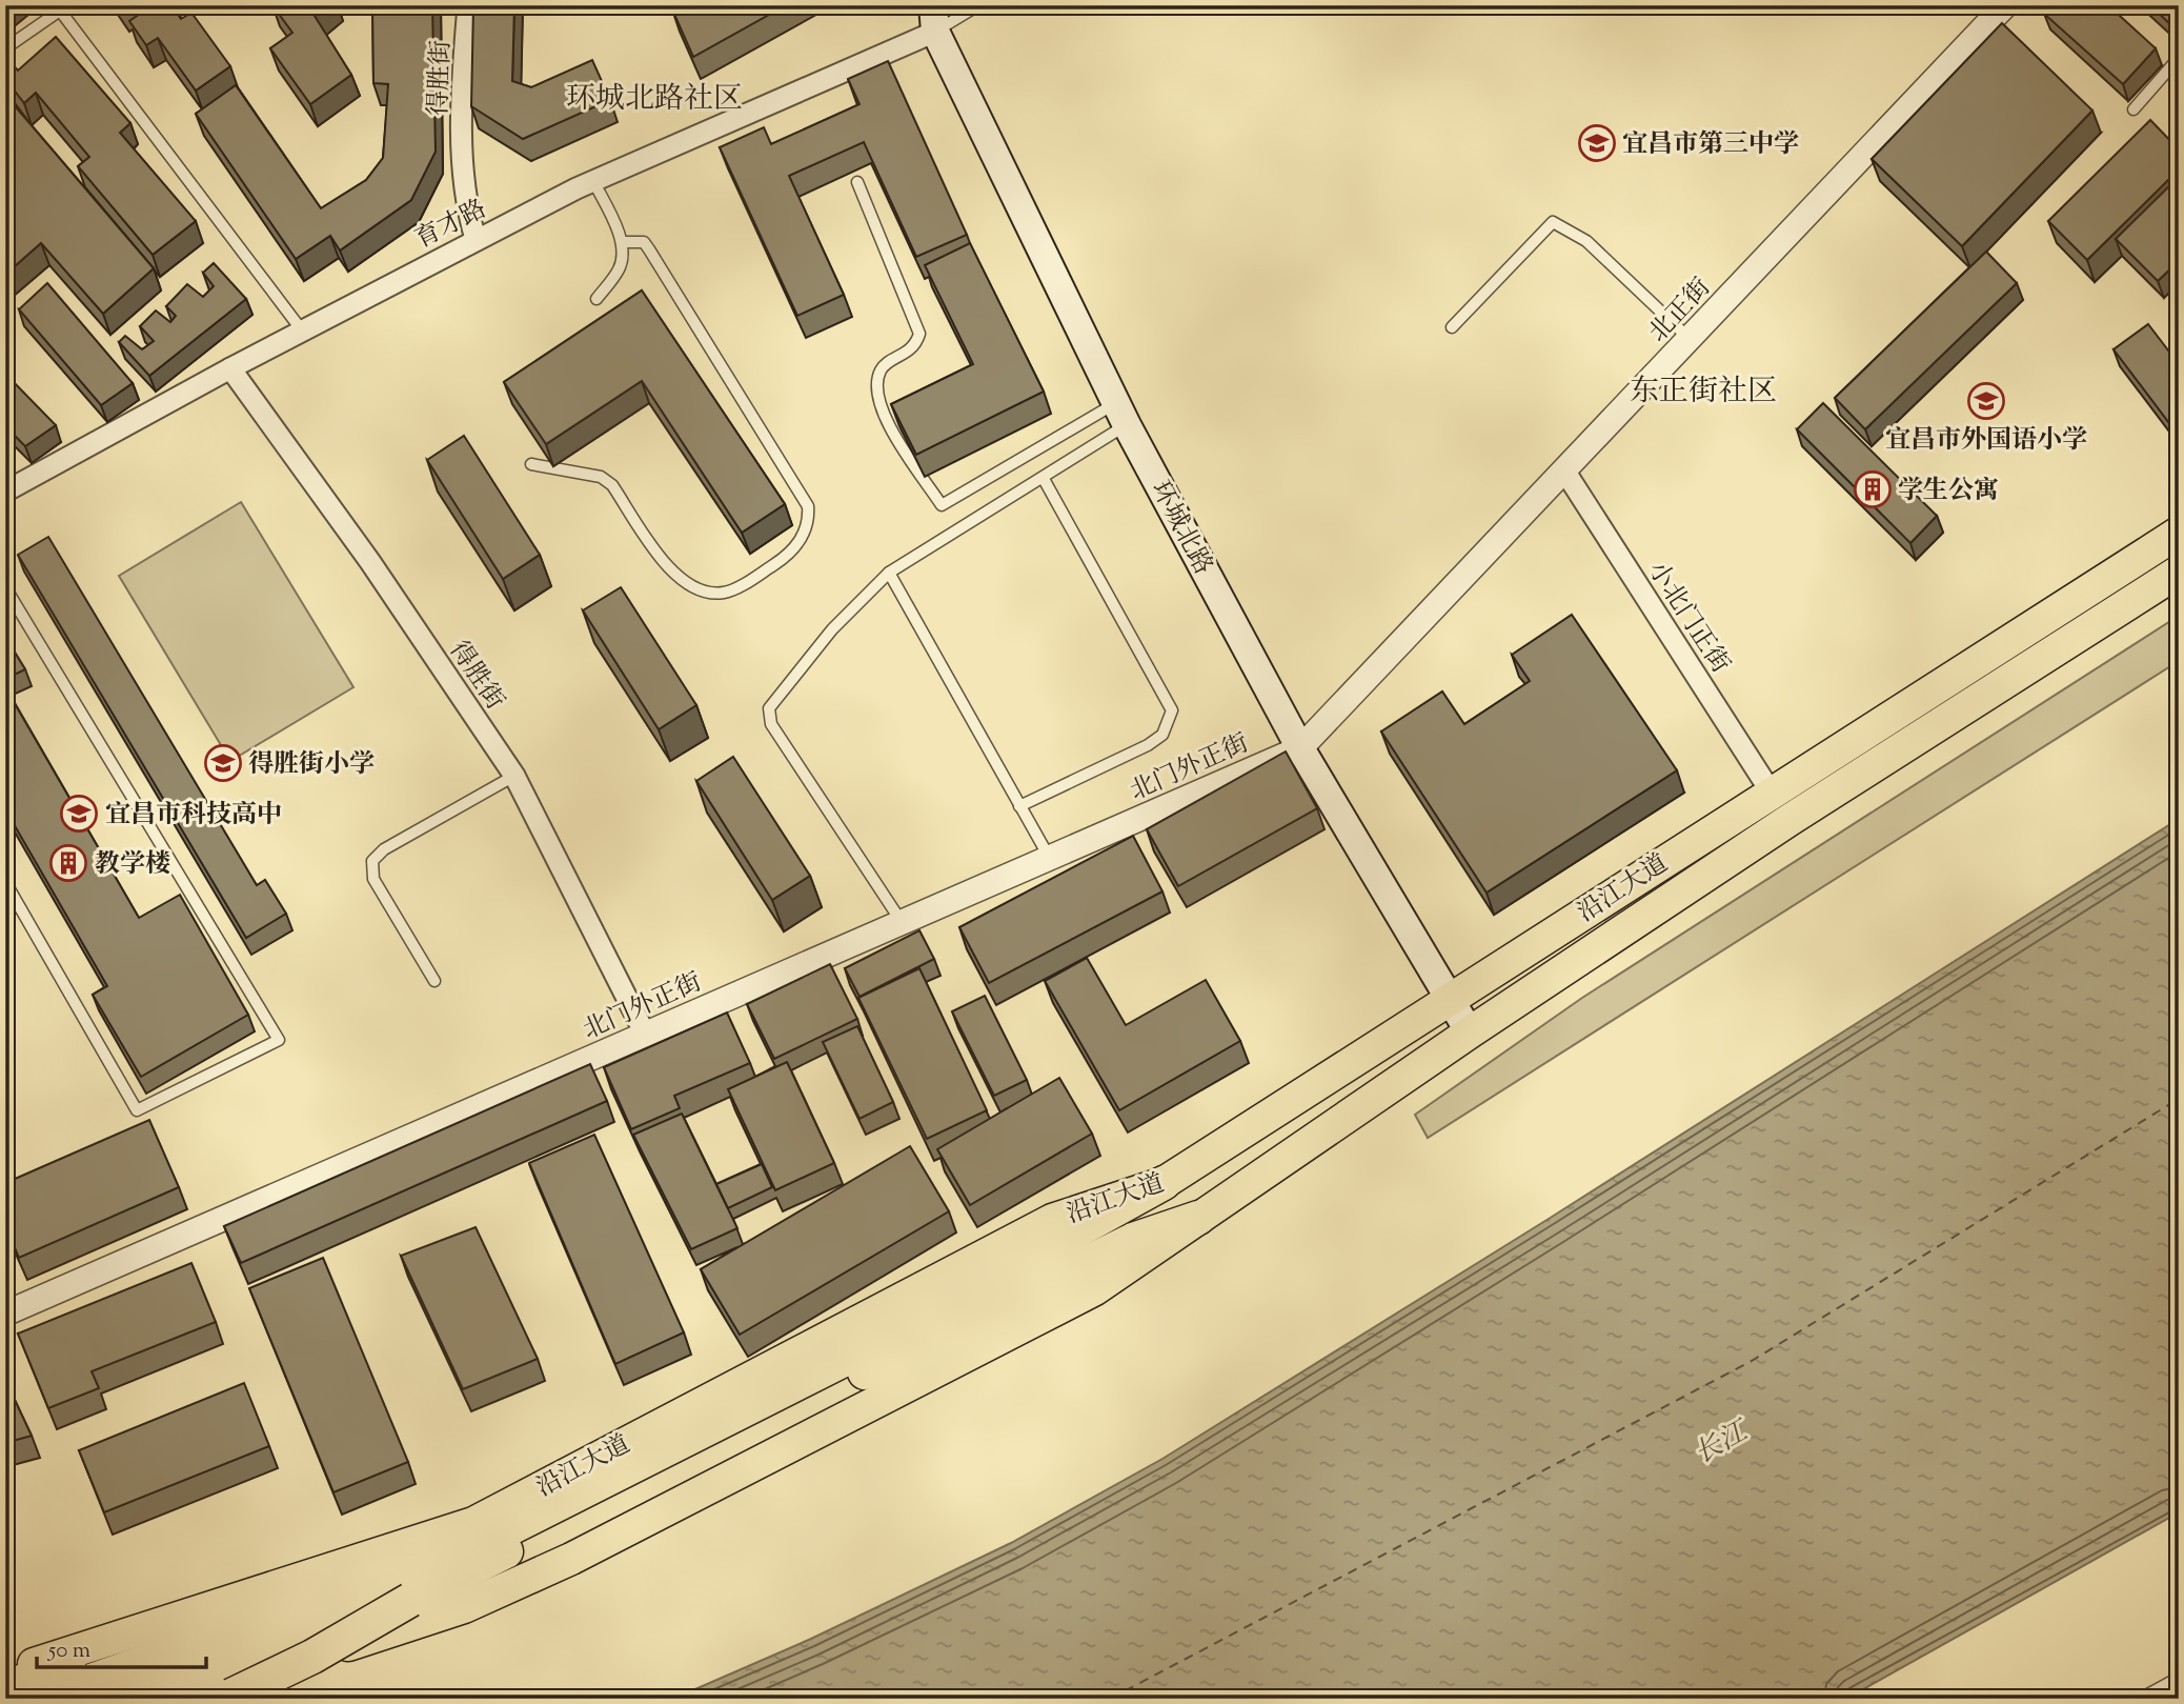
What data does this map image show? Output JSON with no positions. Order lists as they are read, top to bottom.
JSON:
{
  "streets": {
    "main road": ["环城北路", "沿江大道"],
    "street": [
      "得胜街",
      "育才路",
      "北正街",
      "小北门正街",
      "北门外正街"
    ]
  },
  "crossings": [
    ["得胜街", "育才路"],
    ["得胜街", "北门外正街"],
    ["育才路", "环城北路"],
    ["北正街", "环城北路"],
    ["北正街", "小北门正街"],
    ["北正街", "北门外正街"],
    ["环城北路", "北门外正街"],
    ["环城北路", "沿江大道"],
    ["小北门正街", "沿江大道"]
  ],
  "districts": ["环城北路社区", "东正街社区"],
  "water": ["长江"],
  "places": {
    "school or university": [
      "宜昌市第三中学",
      "宜昌市外国语小学",
      "得胜街小学",
      "宜昌市科技高中"
    ],
    "building": ["学生公寓", "教学楼"]
  },
  "scale_bar": "50 m"
}
